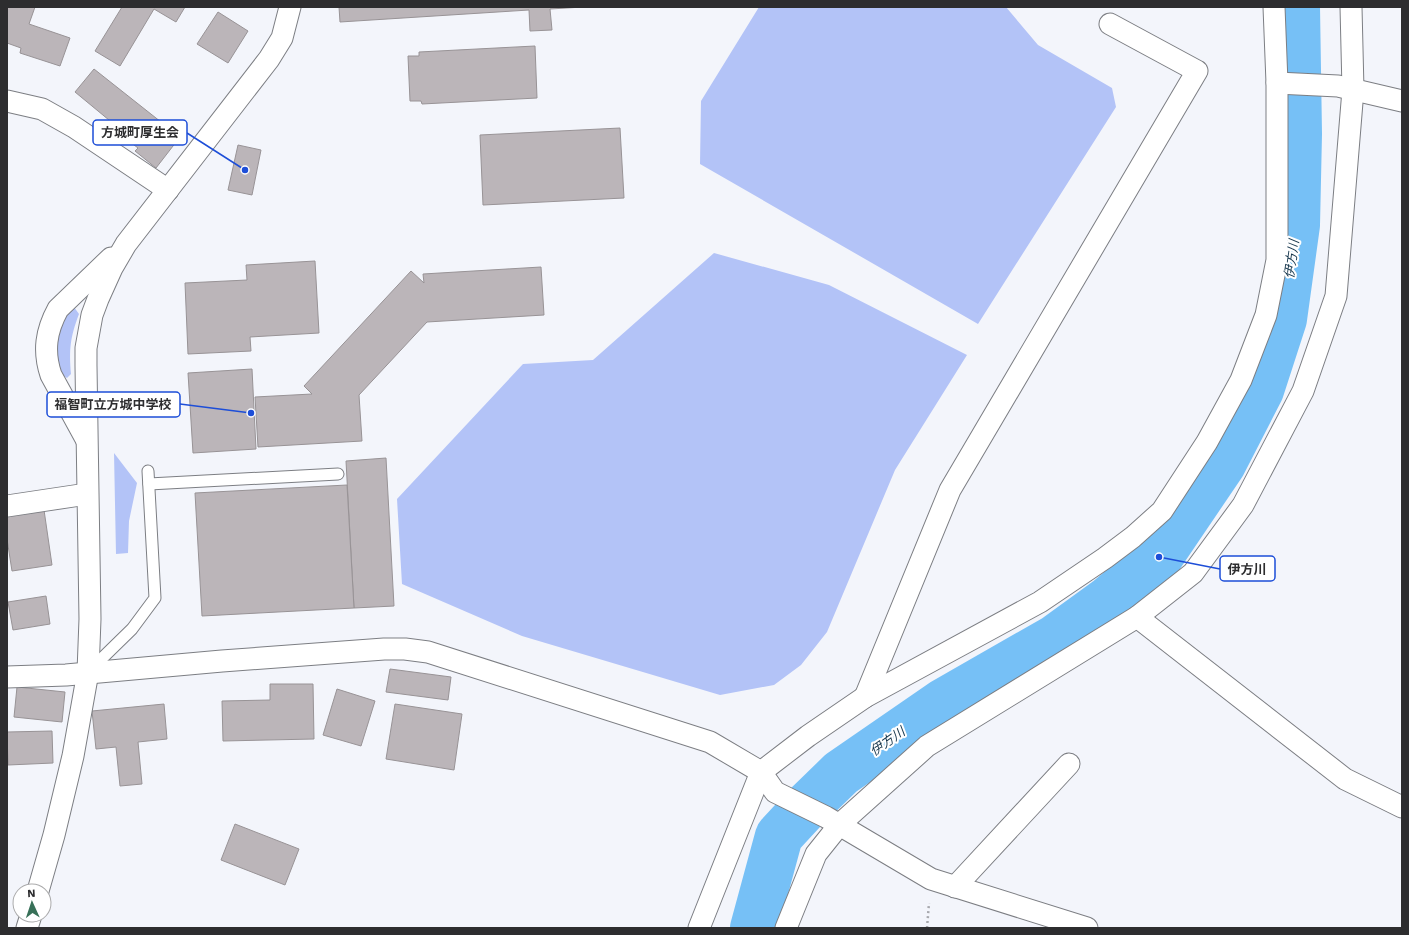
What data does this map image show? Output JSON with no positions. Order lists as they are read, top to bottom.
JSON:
{
  "water": ["伊方川"],
  "places": ["方城町厚生会", "福智町立方城中学校", "伊方川"],
  "north": "top"
}
